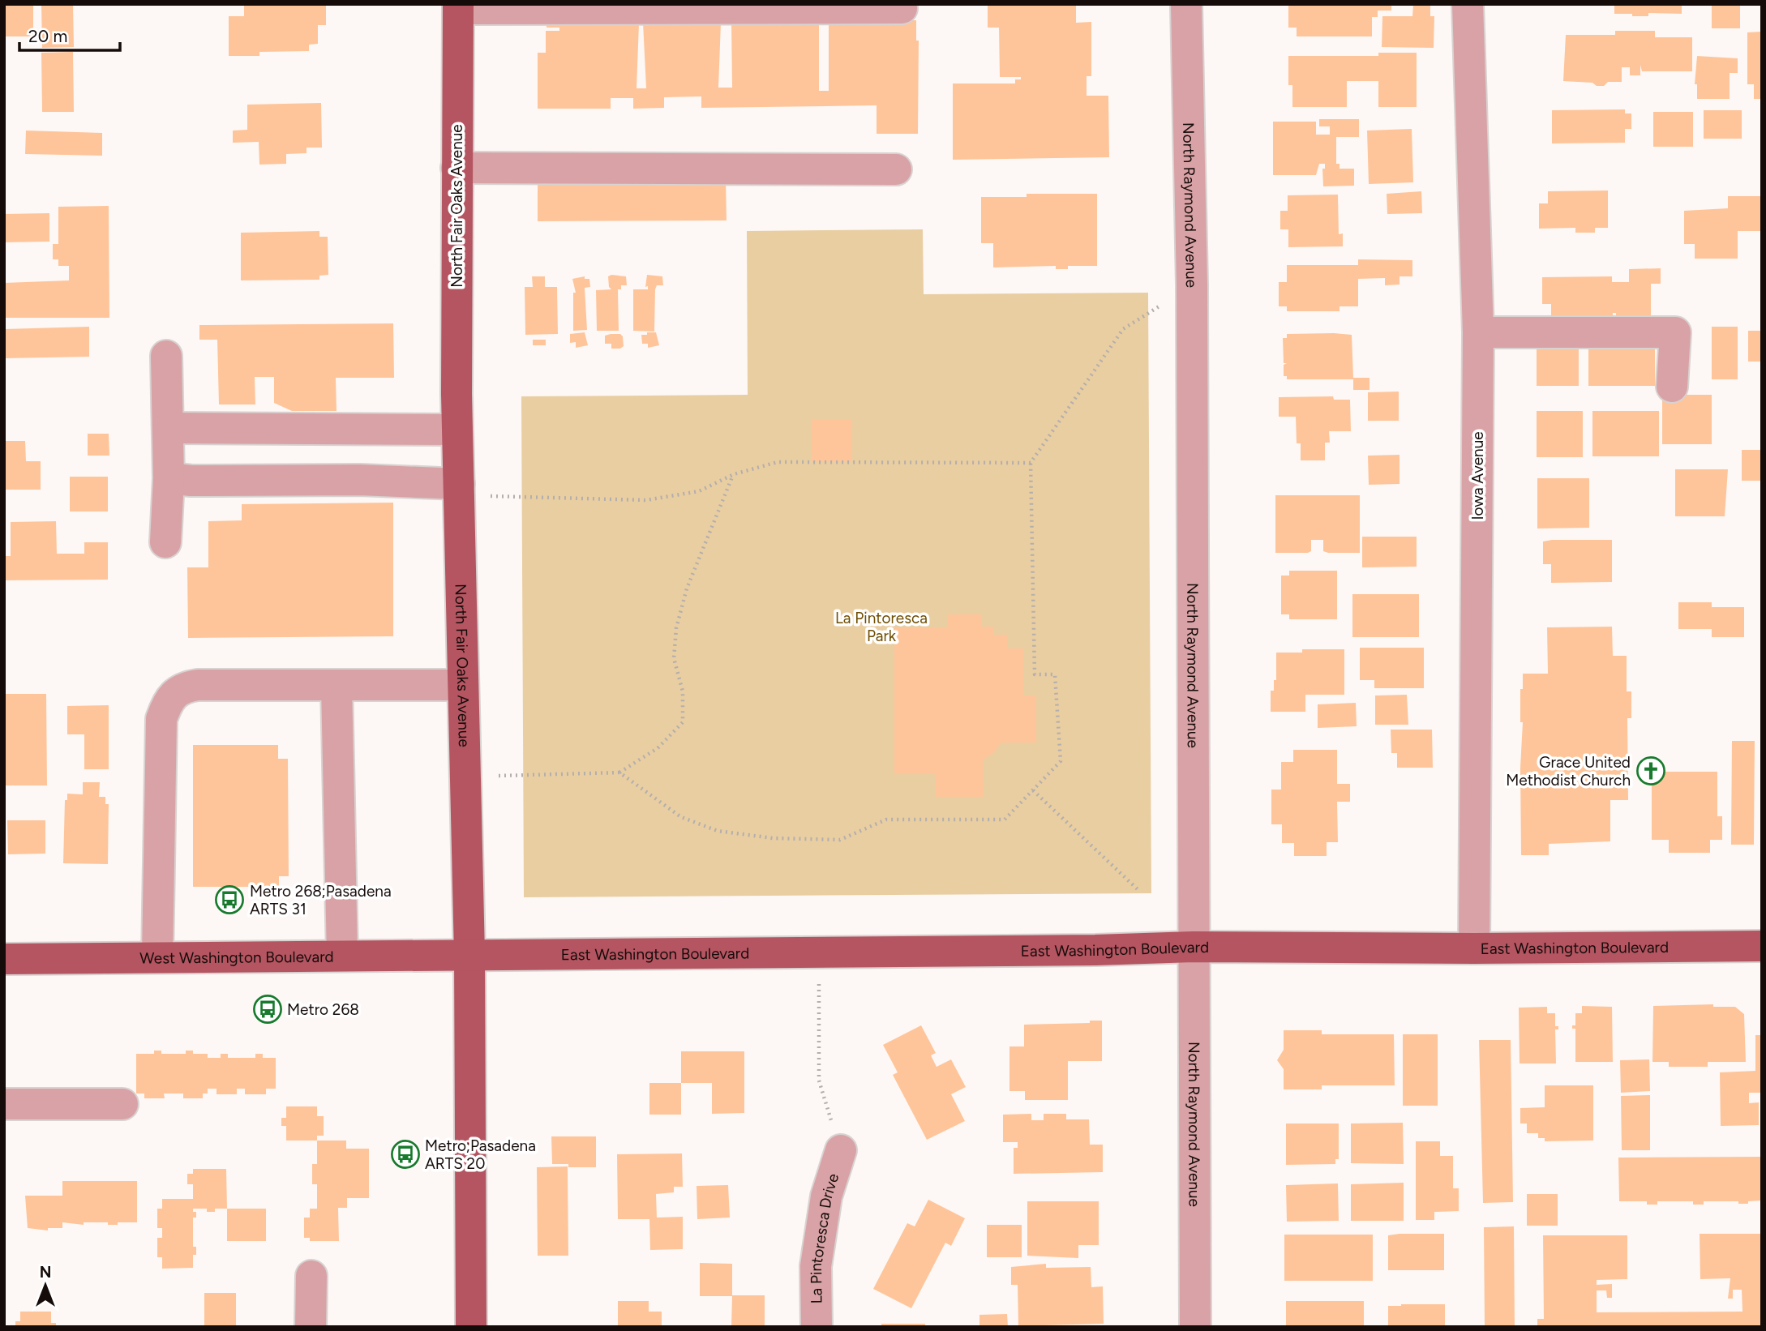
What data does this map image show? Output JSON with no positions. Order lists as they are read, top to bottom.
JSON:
{
  "streets": {
    "main road": ["North Fair Oaks Avenue", "East Washington Boulevard", "West Washington Boulevard"],
    "street": ["North Raymond Avenue", "Iowa Avenue", "La Pintoresca Drive"]
  },
  "crossings": [
    ["North Fair Oaks Avenue", "East Washington Boulevard"],
    ["North Fair Oaks Avenue", "West Washington Boulevard"],
    ["North Raymond Avenue", "East Washington Boulevard"],
    ["Iowa Avenue", "East Washington Boulevard"],
    ["East Washington Boulevard", "West Washington Boulevard"]
  ],
  "parks": ["La Pintoresca Park"],
  "places": {
    "church": ["Grace United Methodist Church"],
    "bus stop": ["Metro 268;Pasadena ARTS 31", "Metro 268", "Metro;Pasadena ARTS 20"]
  },
  "scale_bar": "20 m",
  "north": "top"
}
